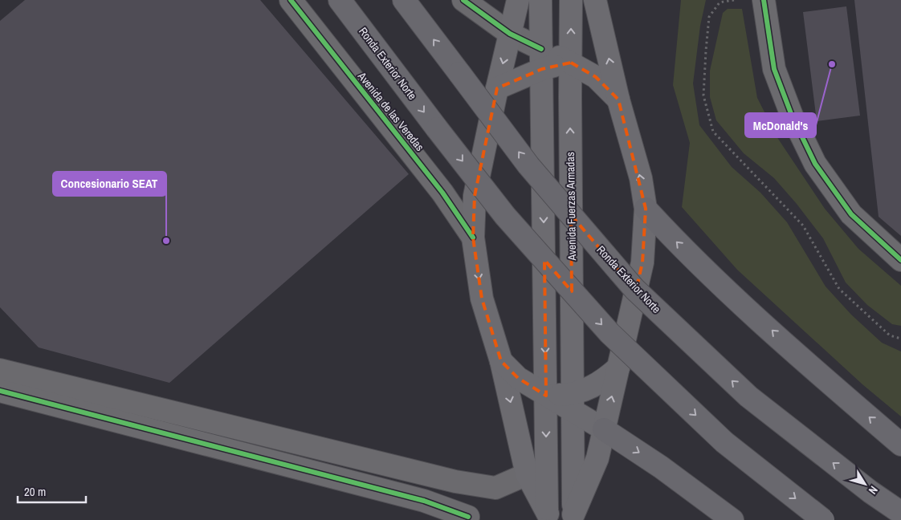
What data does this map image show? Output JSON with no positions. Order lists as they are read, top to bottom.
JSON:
{
  "streets": {
    "highway": ["Ronda Exterior Norte"],
    "main road": ["Avenida Fuerzas Armadas"],
    "street": ["Avenida de las Veredas"]
  },
  "places": ["McDonald's", "Concesionario SEAT"],
  "scale_bar": "20 m",
  "north": "bottom right"
}
